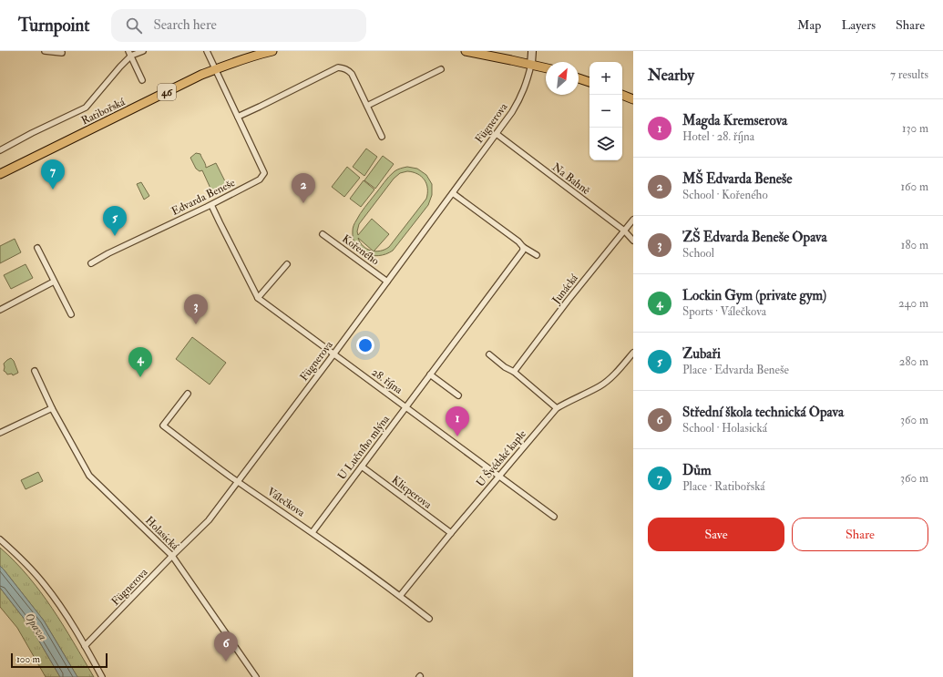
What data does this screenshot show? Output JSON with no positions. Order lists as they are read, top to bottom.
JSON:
{
  "streets": {
    "main road": ["46", "Ratibořská"],
    "street": [
      "Fügnerova",
      "Na Bahně",
      "Edvarda Beneše",
      "Kořeného",
      "Junácká",
      "28. října",
      "U Lučního mlýna",
      "U Švédské kaple",
      "Klicperova",
      "Válečkova",
      "Holasická"
    ]
  },
  "crossings": [
    ["Ratibořská", "Edvarda Beneše"],
    ["Fügnerova", "Na Bahně"],
    ["Fügnerova", "Kořeného"],
    ["Fügnerova", "28. října"],
    ["Fügnerova", "Válečkova"],
    ["Fügnerova", "Holasická"],
    ["Na Bahně", "Junácká"],
    ["Edvarda Beneše", "28. října"],
    ["28. října", "U Lučního mlýna"],
    ["28. října", "U Švédské kaple"],
    ["U Lučního mlýna", "Klicperova"],
    ["U Lučního mlýna", "Válečkova"],
    ["U Švédské kaple", "Klicperova"],
    ["U Švédské kaple", "Válečkova"]
  ],
  "water": ["Opava"],
  "scale_bar": "100 m",
  "north": "top right",
  "page": {
    "header": "Turnpoint",
    "search": "Search here",
    "nav": ["Map", "Layers", "Share"],
    "heading": ["Nearby", "7 results"],
    "map_buttons": ["+", "−"],
    "list": [
      {
        "mark": "1",
        "name": "Magda Kremserova",
        "note": "Hotel · 28. října",
        "value": "130 m"
      },
      {
        "mark": "2",
        "name": "MŠ Edvarda Beneše",
        "note": "School · Kořeného",
        "value": "160 m"
      },
      {
        "mark": "3",
        "name": "ZŠ Edvarda Beneše Opava",
        "note": "School",
        "value": "180 m"
      },
      {
        "mark": "4",
        "name": "Lockin Gym (private gym)",
        "note": "Sports · Válečkova",
        "value": "240 m"
      },
      {
        "mark": "5",
        "name": "Zubaři",
        "note": "Place · Edvarda Beneše",
        "value": "280 m"
      },
      {
        "mark": "6",
        "name": "Střední škola technická Opava",
        "note": "School · Holasická",
        "value": "360 m"
      },
      {
        "mark": "7",
        "name": "Dům",
        "note": "Place · Ratibořská",
        "value": "360 m"
      }
    ],
    "pins": [
      "7",
      "2",
      "5",
      "3",
      "4",
      "1",
      "6"
    ],
    "buttons": ["Save", "Share"],
    "scale": "100 m"
  }
}
